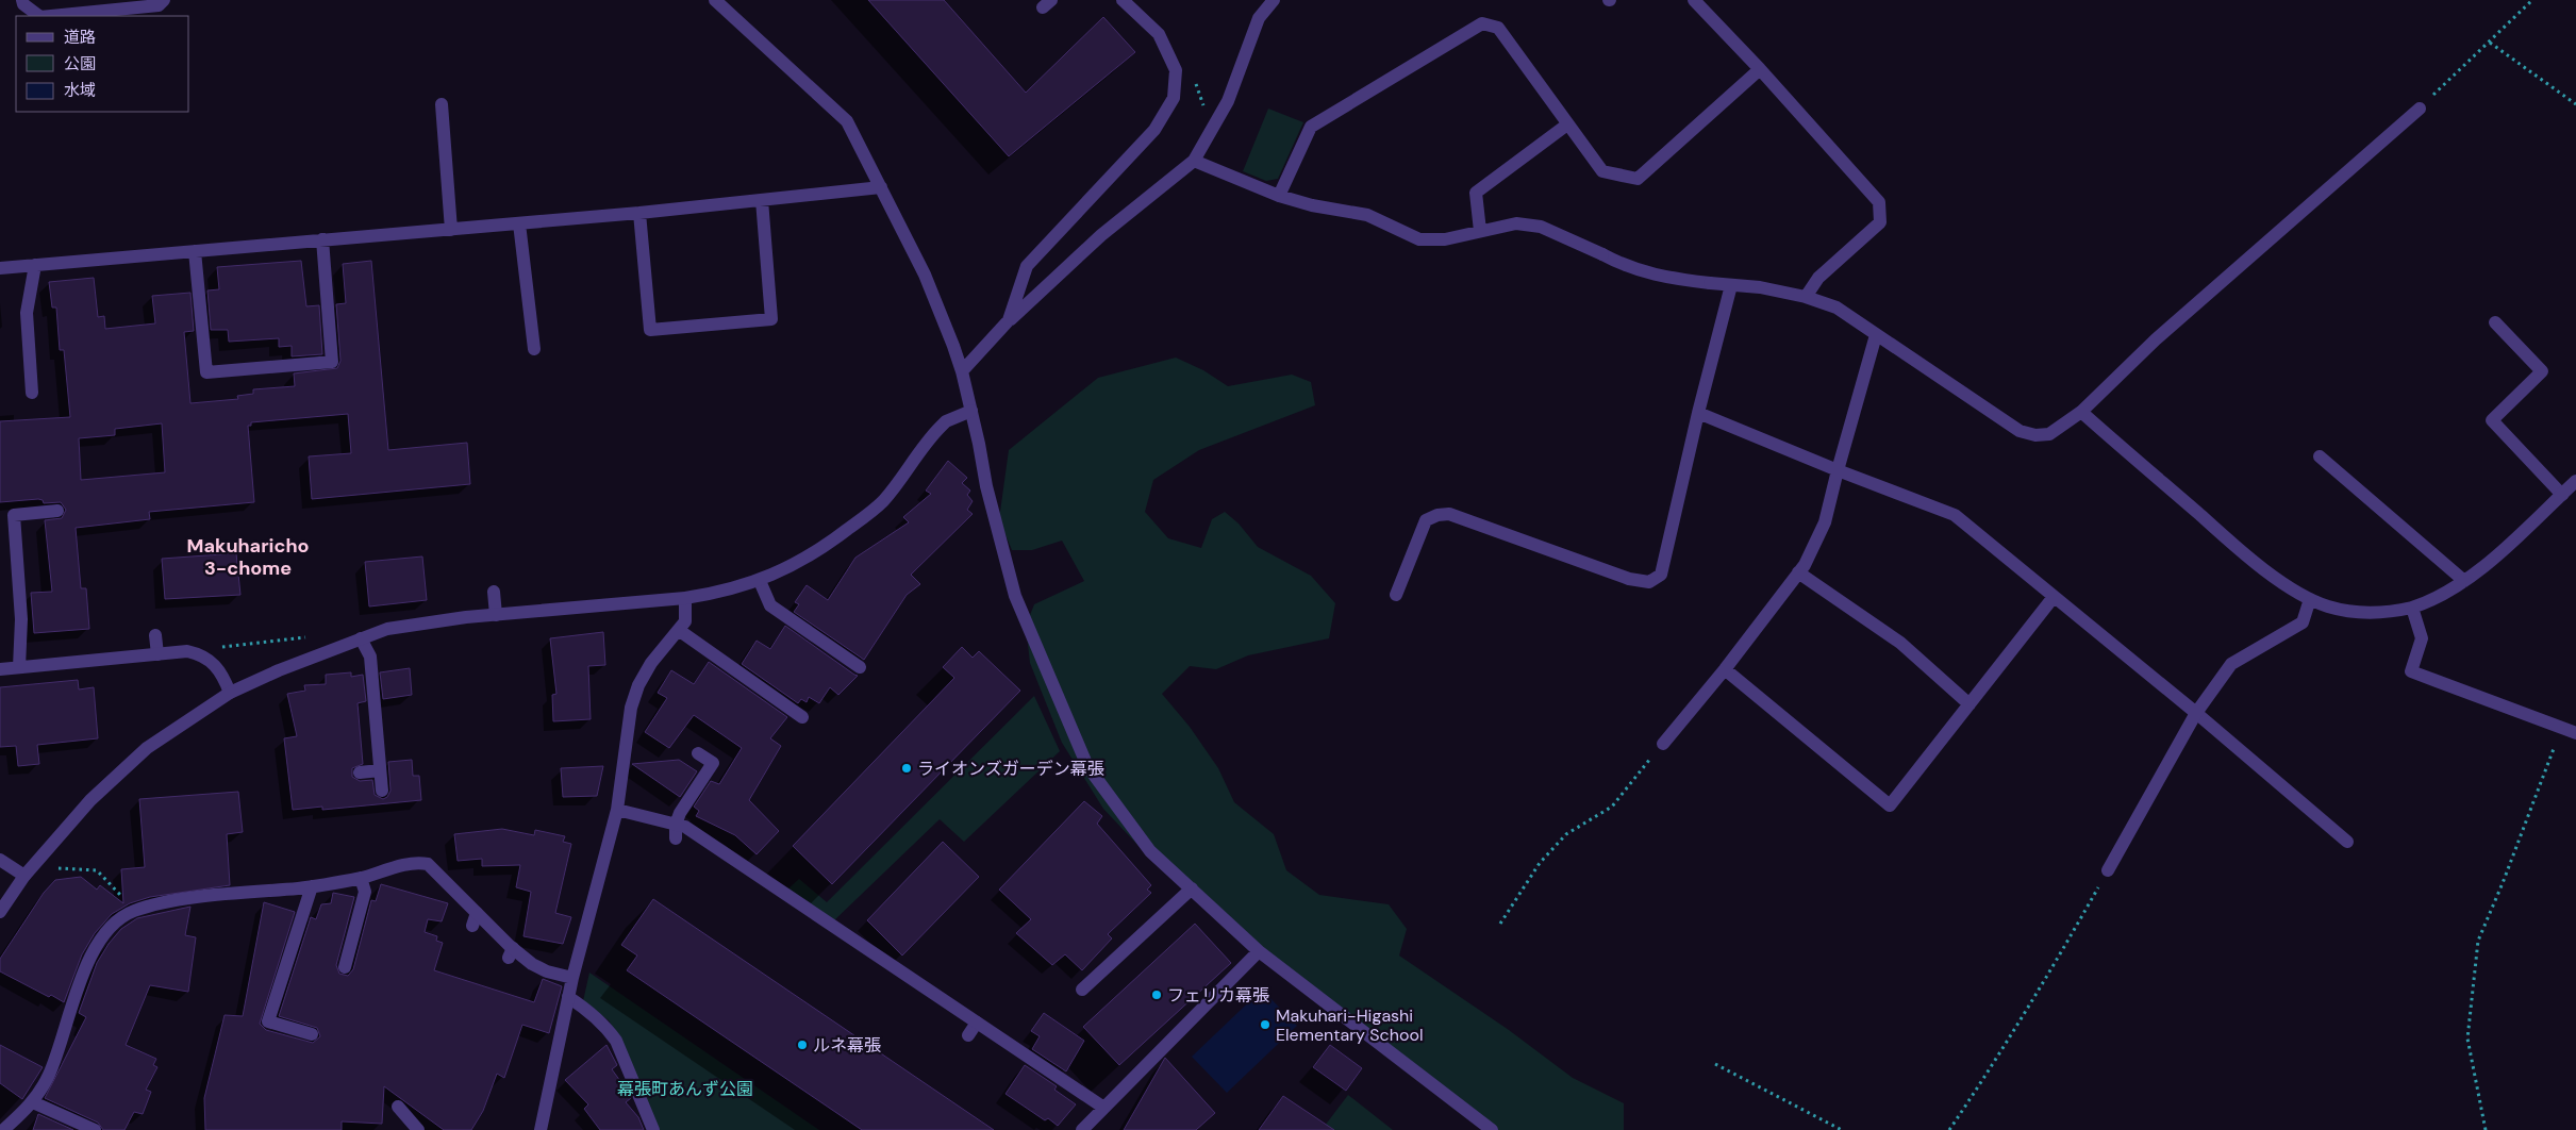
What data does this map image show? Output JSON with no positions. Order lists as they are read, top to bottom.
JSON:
{
  "districts": ["Makuharicho 3-chome"],
  "parks": ["幕張町あんず公園"],
  "places": [
    "ライオンズガーデン幕張",
    "フェリカ幕張",
    "Makuhari-Higashi Elementary School",
    "ルネ幕張"
  ],
  "legend": ["道路", "公園", "水域"]
}
